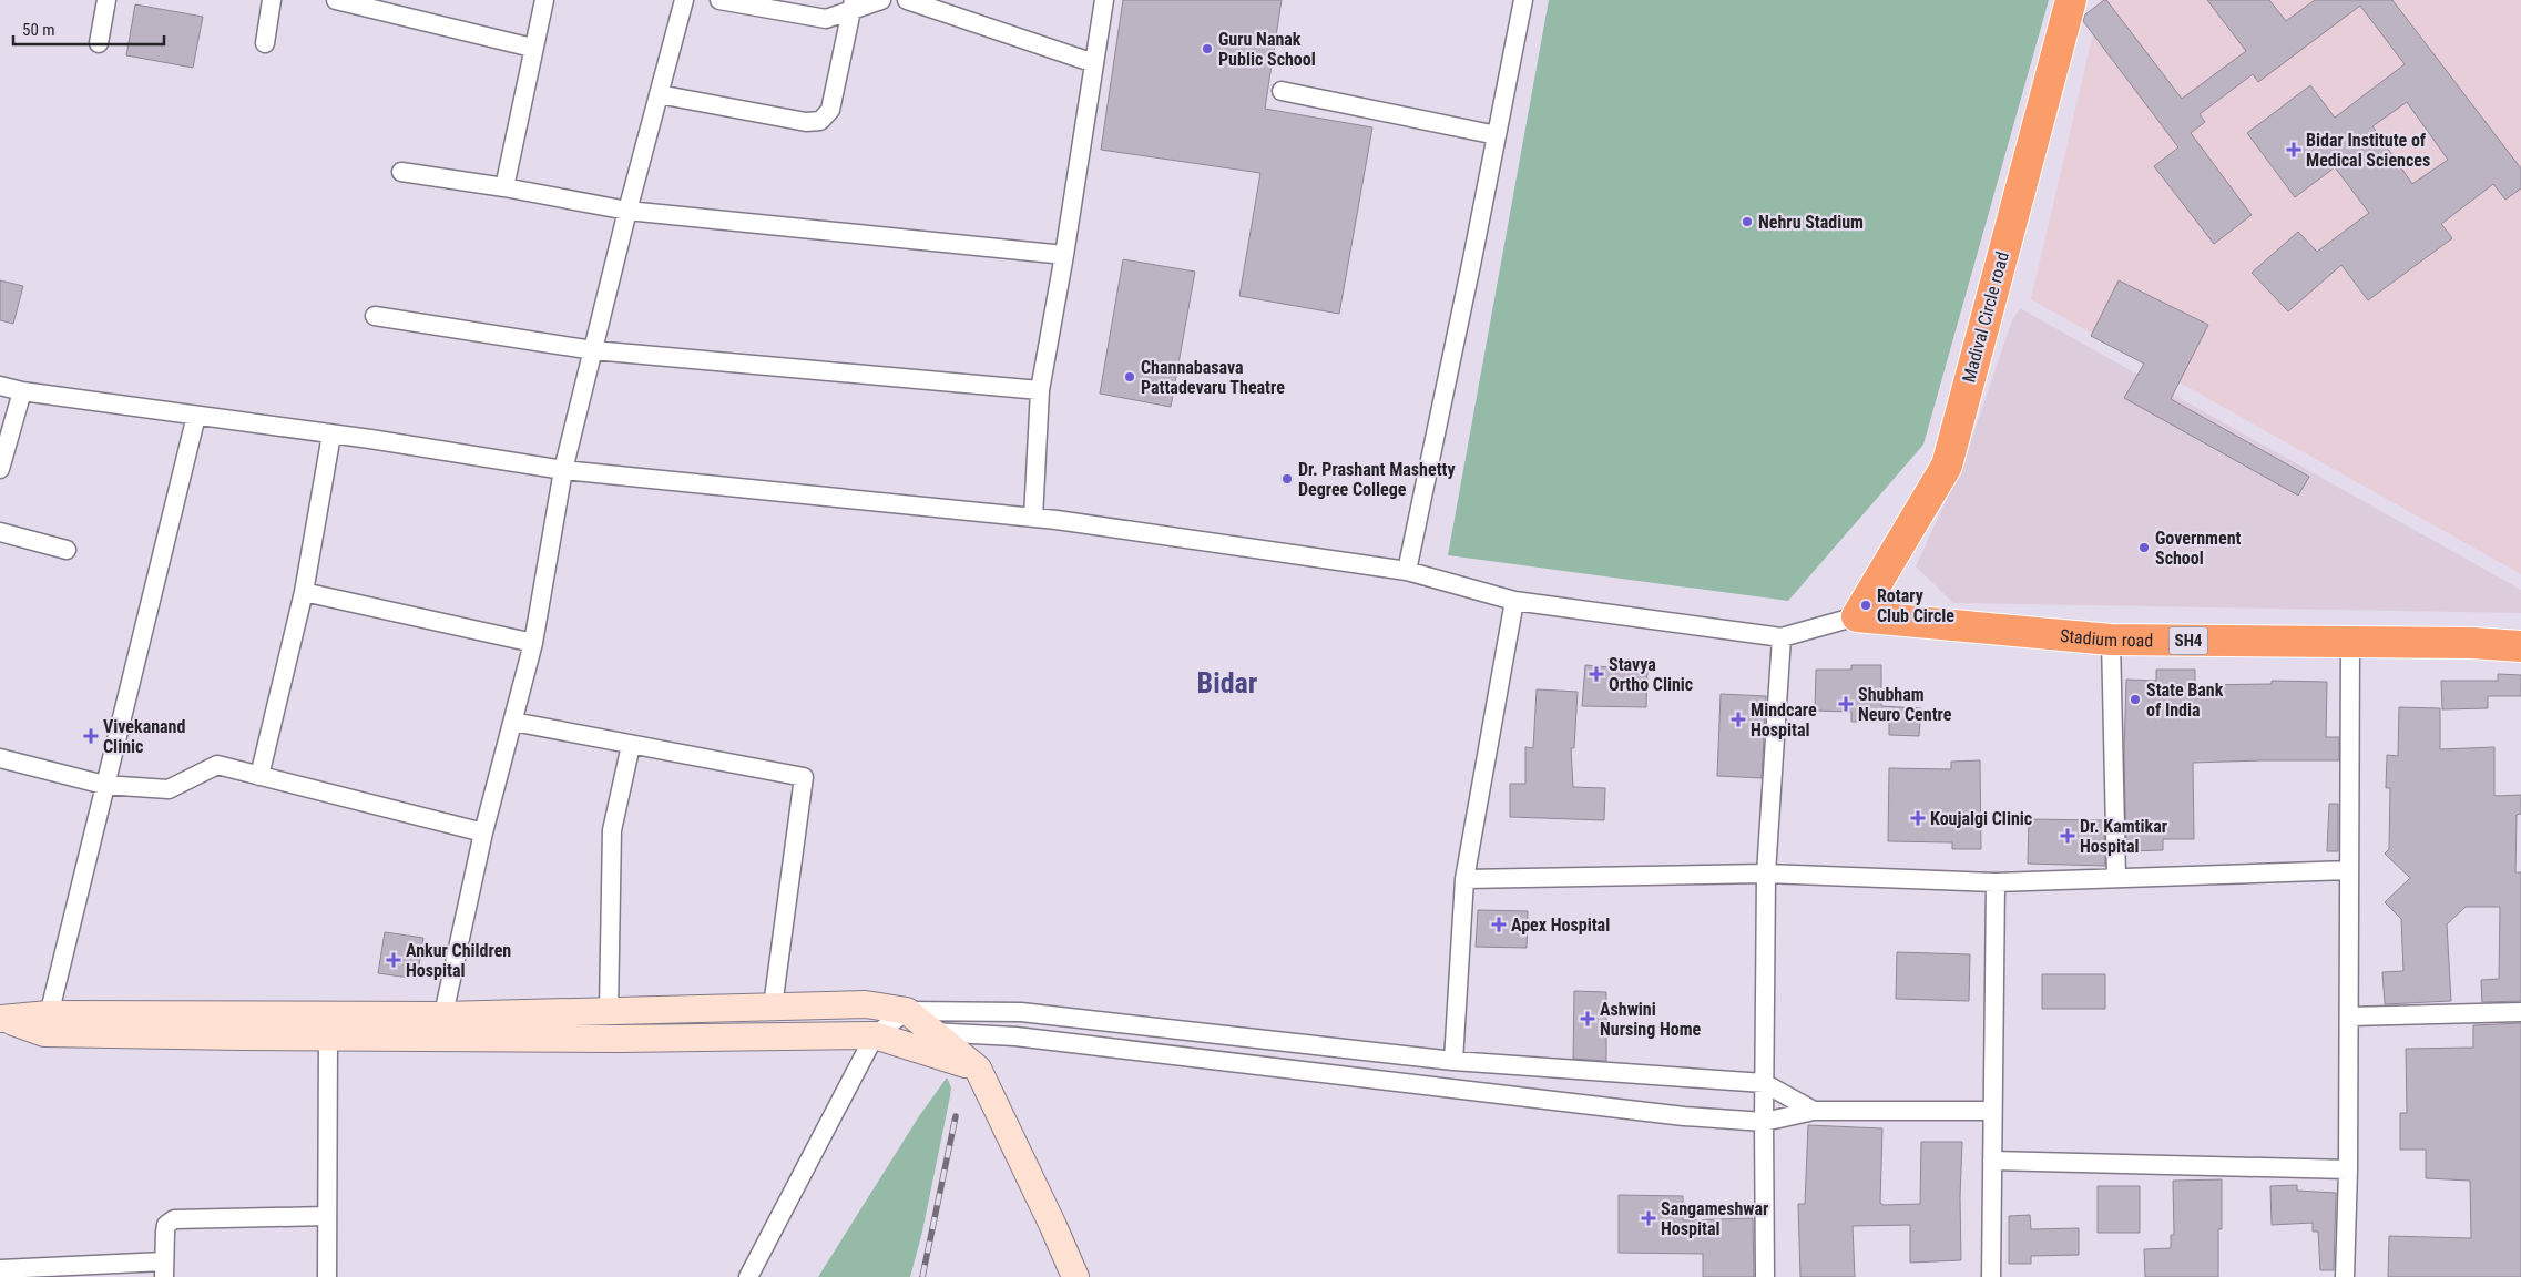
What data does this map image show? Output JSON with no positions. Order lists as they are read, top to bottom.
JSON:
{
  "streets": {
    "highway": ["Madival Circle road", "Stadium road", "SH4"]
  },
  "crossings": [
    ["Madival Circle road", "Stadium road"]
  ],
  "districts": ["Bidar"],
  "places": {
    "other": [
      "Guru Nanak Public School",
      "Nehru Stadium",
      "Channabasava Pattadevaru Theatre",
      "Dr. Prashant Mashetty Degree College",
      "Government School",
      "Rotary Club Circle",
      "State Bank of India"
    ],
    "health": [
      "Bidar Institute of Medical Sciences",
      "Stavya Ortho Clinic",
      "Shubham Neuro Centre",
      "Mindcare Hospital",
      "Vivekanand Clinic",
      "Koujalgi Clinic",
      "Dr. Kamtikar Hospital",
      "Apex Hospital",
      "Ankur Children Hospital",
      "Ashwini Nursing Home",
      "Sangameshwar Hospital"
    ]
  },
  "scale_bar": "50 m"
}
